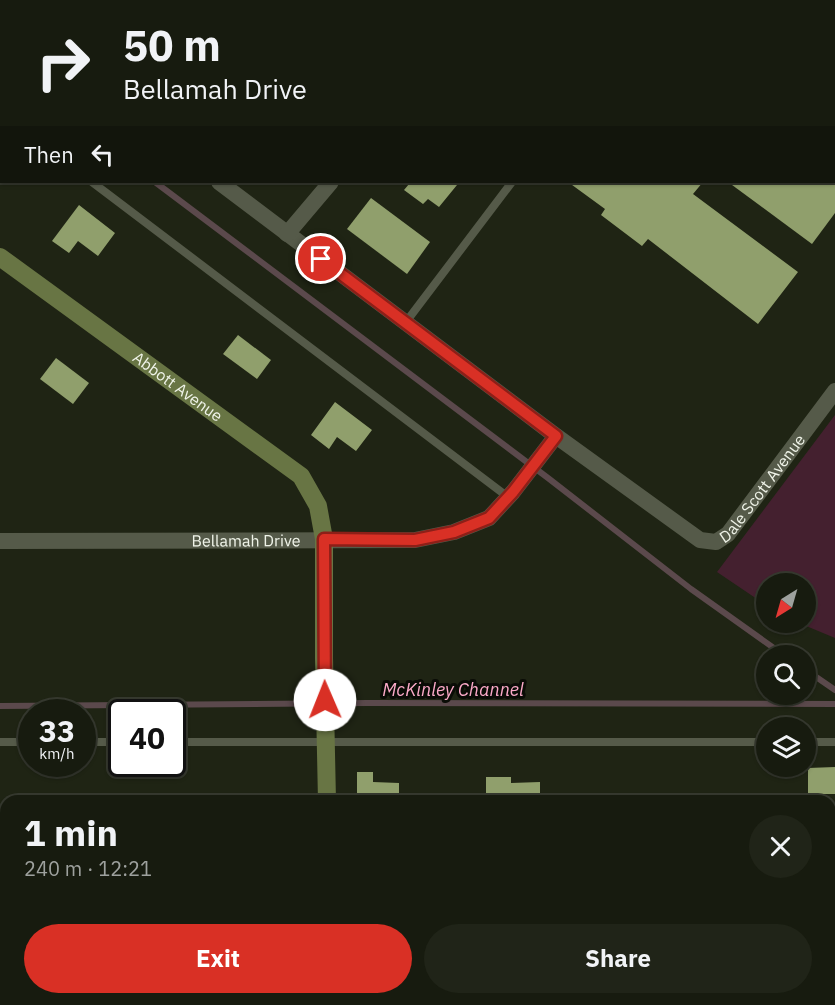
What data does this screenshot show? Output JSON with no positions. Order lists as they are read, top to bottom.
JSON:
{
  "streets": {
    "street": ["Abbott Avenue", "Dale Scott Avenue", "Bellamah Drive"]
  },
  "crossings": [
    ["Abbott Avenue", "Bellamah Drive"],
    ["Dale Scott Avenue", "Bellamah Drive"]
  ],
  "water": ["McKinley Channel"],
  "north": "bottom left",
  "page": {
    "turn": ["50 m", "Bellamah Drive"],
    "then": "Then",
    "speed": "33 km/h",
    "limit": "40",
    "heading": ["1 min", "240 m · 12:21"],
    "buttons": ["Exit", "Share"]
  }
}
